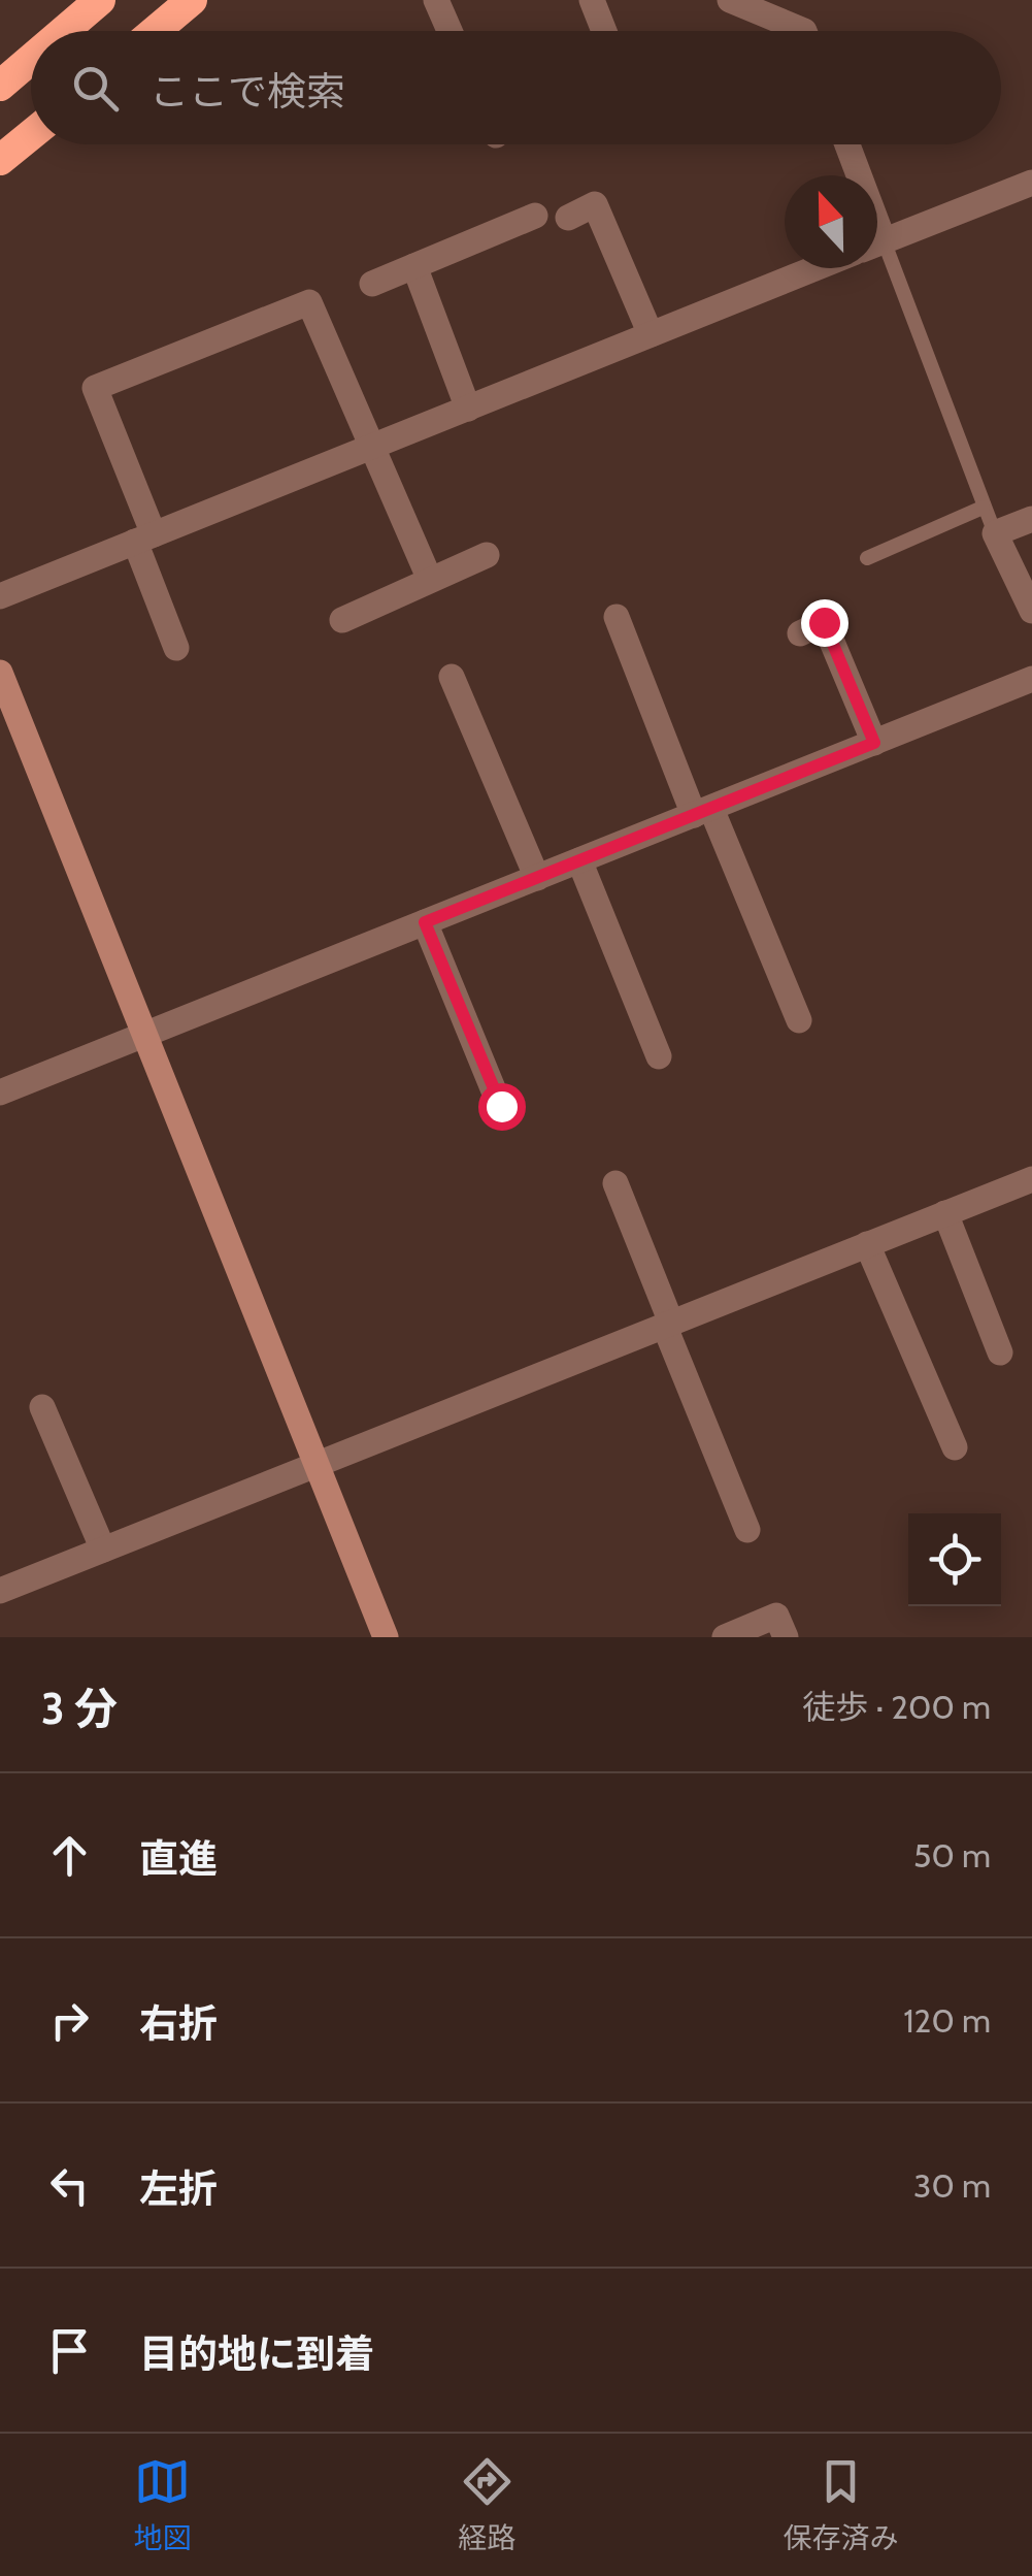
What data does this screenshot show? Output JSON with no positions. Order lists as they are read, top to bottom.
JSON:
{
  "north": "top",
  "page": {
    "search": "ここで検索",
    "heading": ["3 分", "徒歩 · 200 m"],
    "list": [
      ["直進", "50 m"],
      ["右折", "120 m"],
      ["左折", "30 m"],
      "目的地に到着"
    ],
    "nav": ["地図", "経路", "保存済み"]
  }
}
